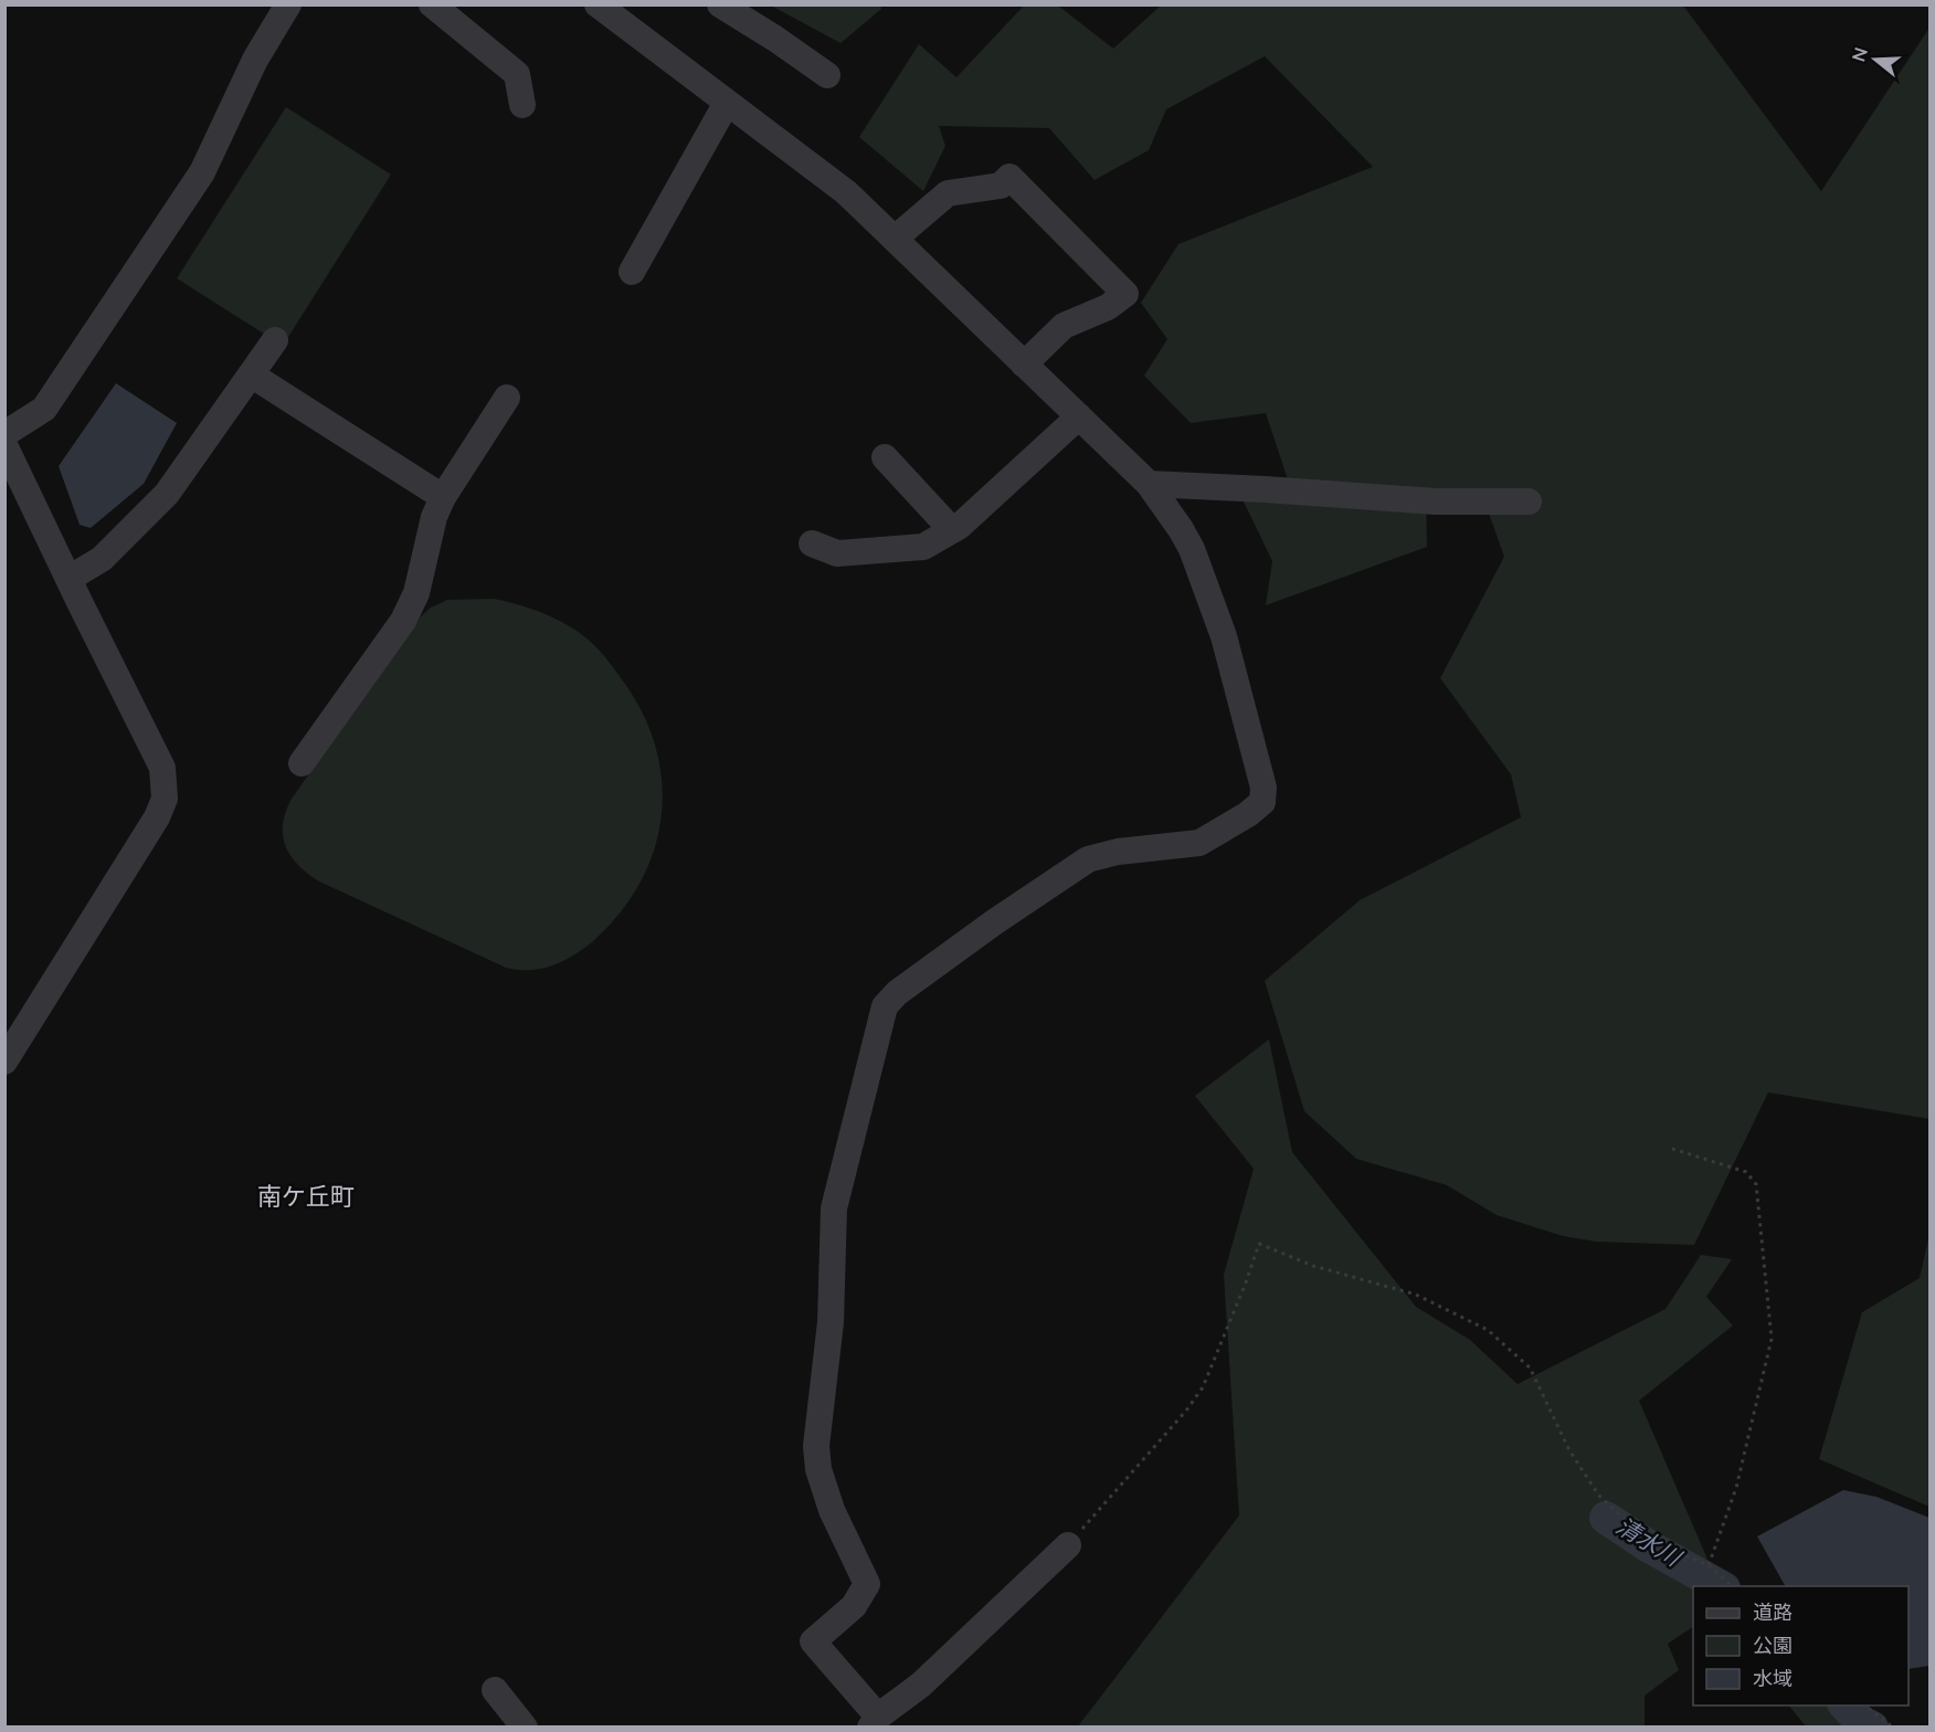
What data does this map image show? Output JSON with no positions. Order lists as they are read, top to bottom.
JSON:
{
  "districts": ["南ケ丘町"],
  "water": ["清水川"],
  "legend": ["道路", "公園", "水域"],
  "north": "left"
}
